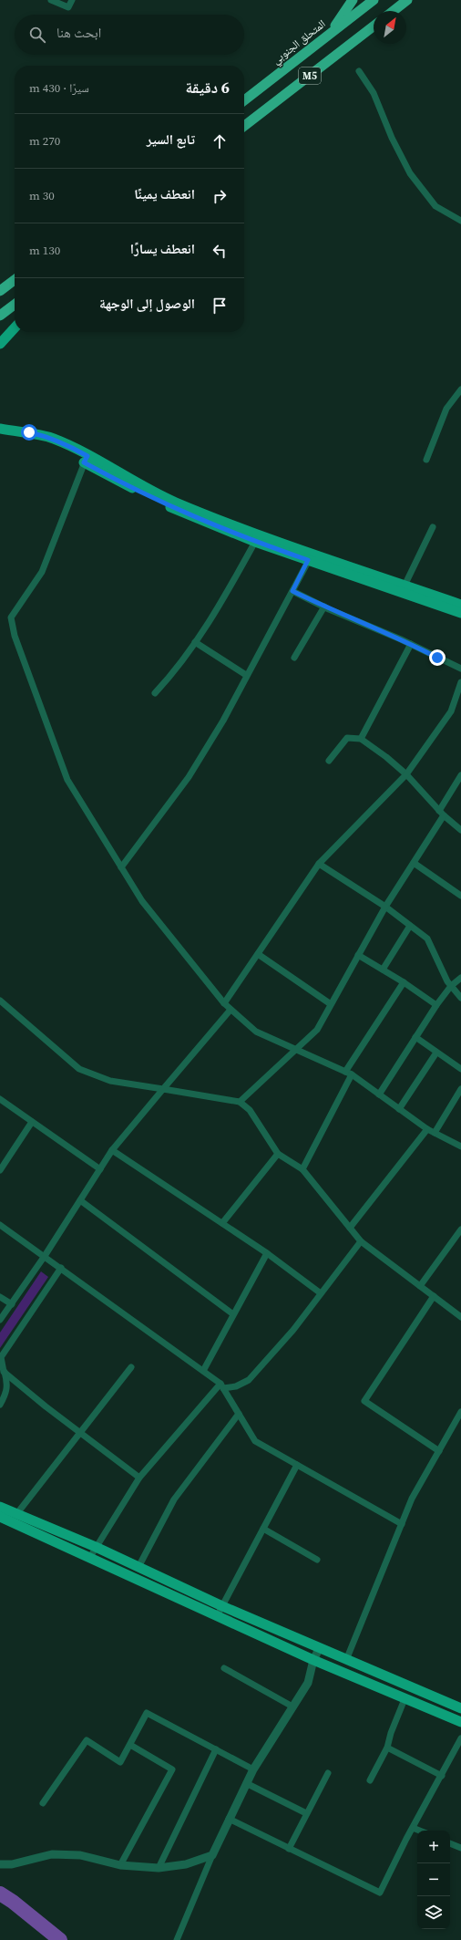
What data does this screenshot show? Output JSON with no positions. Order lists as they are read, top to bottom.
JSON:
{
  "streets": {
    "highway": ["المتحلق الجنوبي", "M5"]
  },
  "north": "top right",
  "page": {
    "search": "ابحث هنا",
    "heading": ["6 دقيقة", "سيرًا · 430 m"],
    "list": [
      ["تابع السير", "270 m"],
      ["انعطف يمينًا", "30 m"],
      ["انعطف يسارًا", "130 m"],
      "الوصول إلى الوجهة"
    ],
    "map_buttons": ["+", "−"]
  }
}
